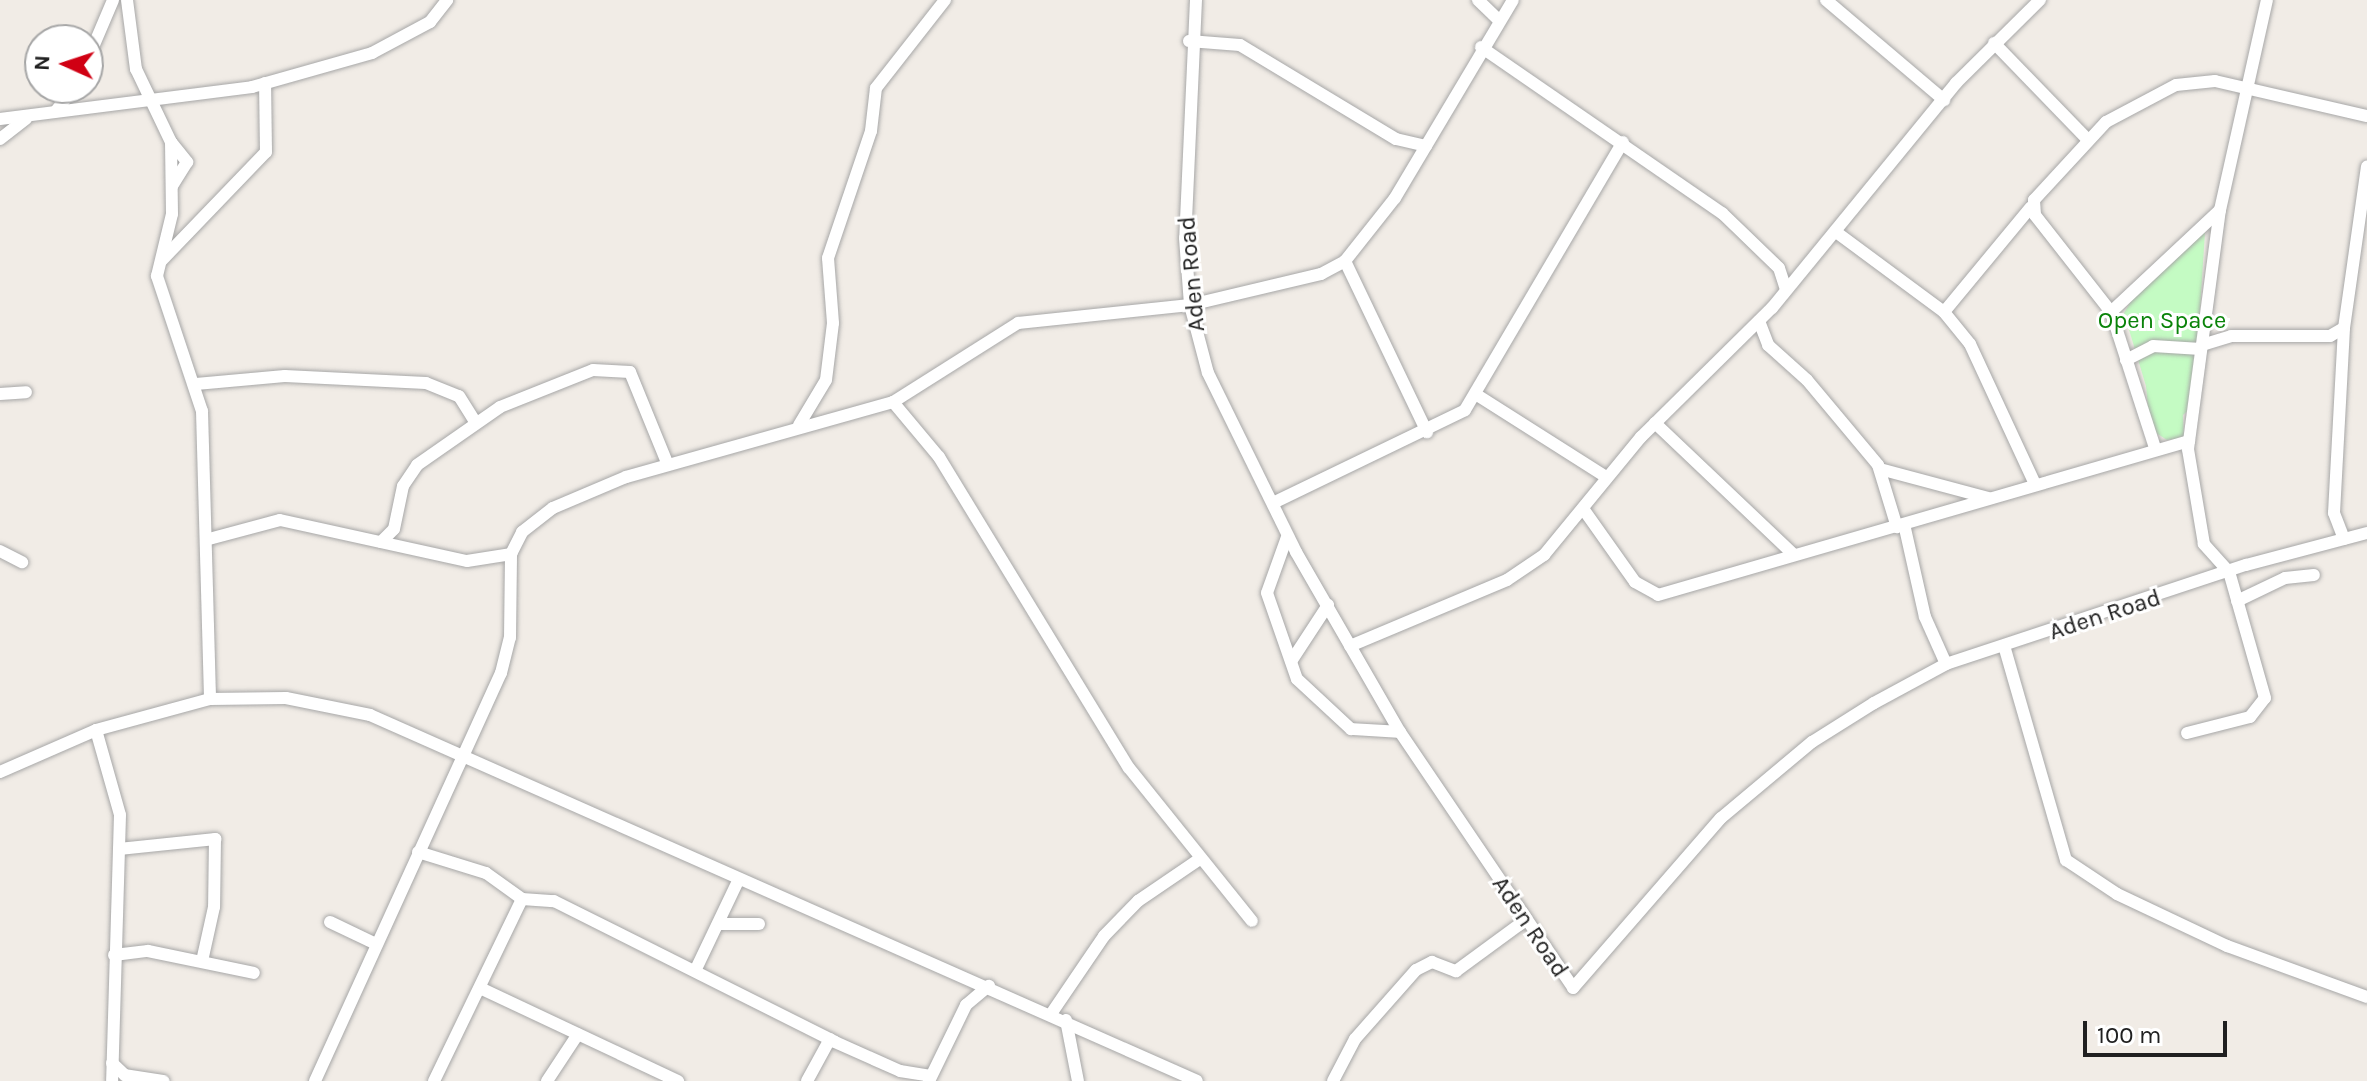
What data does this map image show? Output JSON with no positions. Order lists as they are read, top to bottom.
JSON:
{
  "streets": {
    "street": ["Aden Road"]
  },
  "parks": ["Open Space"],
  "scale_bar": "100 m",
  "north": "left"
}
